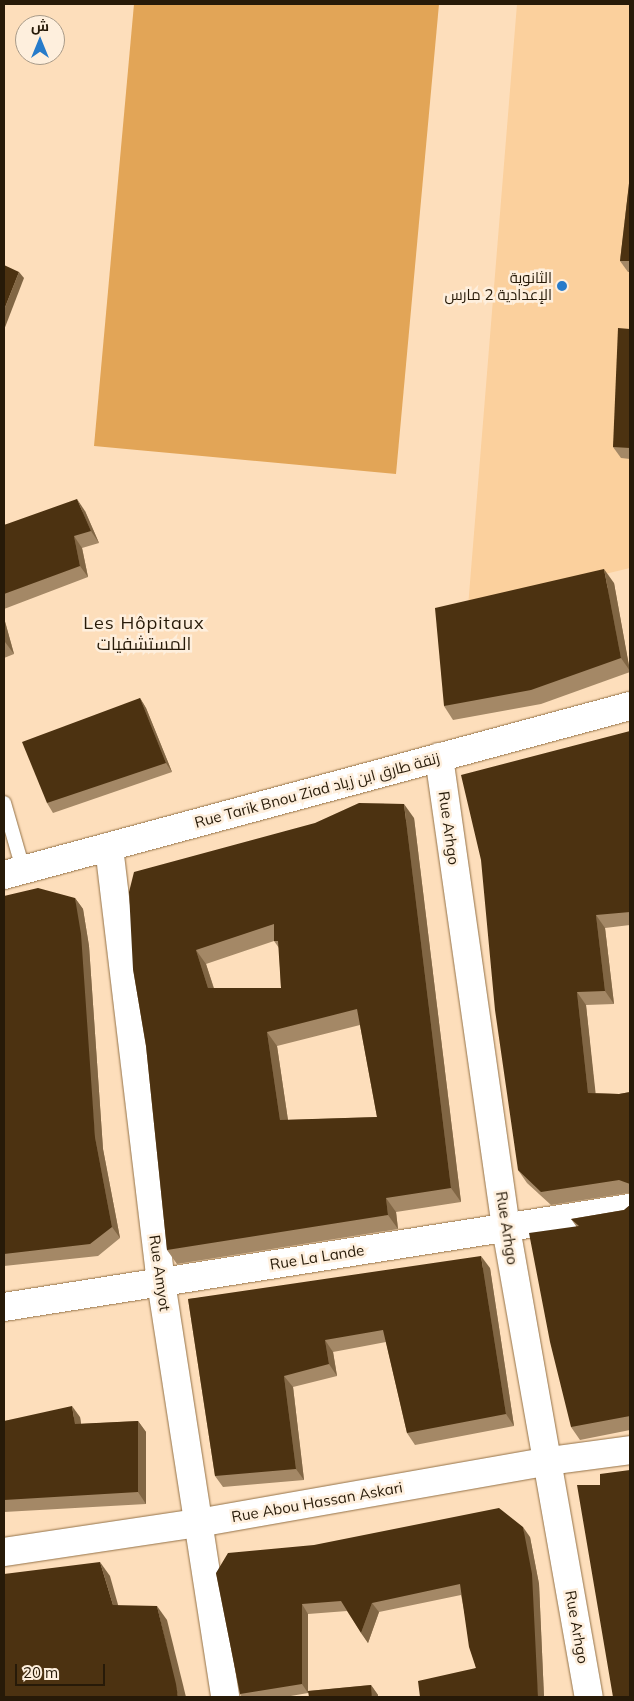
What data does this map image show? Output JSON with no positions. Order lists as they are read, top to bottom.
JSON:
{
  "streets": {
    "street": [
      "Rue Tarik Bnou Ziad زنقة طارق ابن زياد",
      "Rue Arhgo",
      "Rue La Lande",
      "Rue Amyot",
      "Rue Abou Hassan Askari"
    ]
  },
  "crossings": [
    ["Rue Tarik Bnou Ziad زنقة طارق ابن زياد", "Rue Arhgo"],
    ["Rue Tarik Bnou Ziad زنقة طارق ابن زياد", "Rue Amyot"],
    ["Rue Arhgo", "Rue La Lande"],
    ["Rue Arhgo", "Rue Abou Hassan Askari"],
    ["Rue La Lande", "Rue Amyot"],
    ["Rue Amyot", "Rue Abou Hassan Askari"]
  ],
  "districts": ["Les Hôpitaux المستشفيات"],
  "places": ["الثانوية الإعدادية 2 مارس"],
  "scale_bar": "20 m",
  "north": "top"
}
